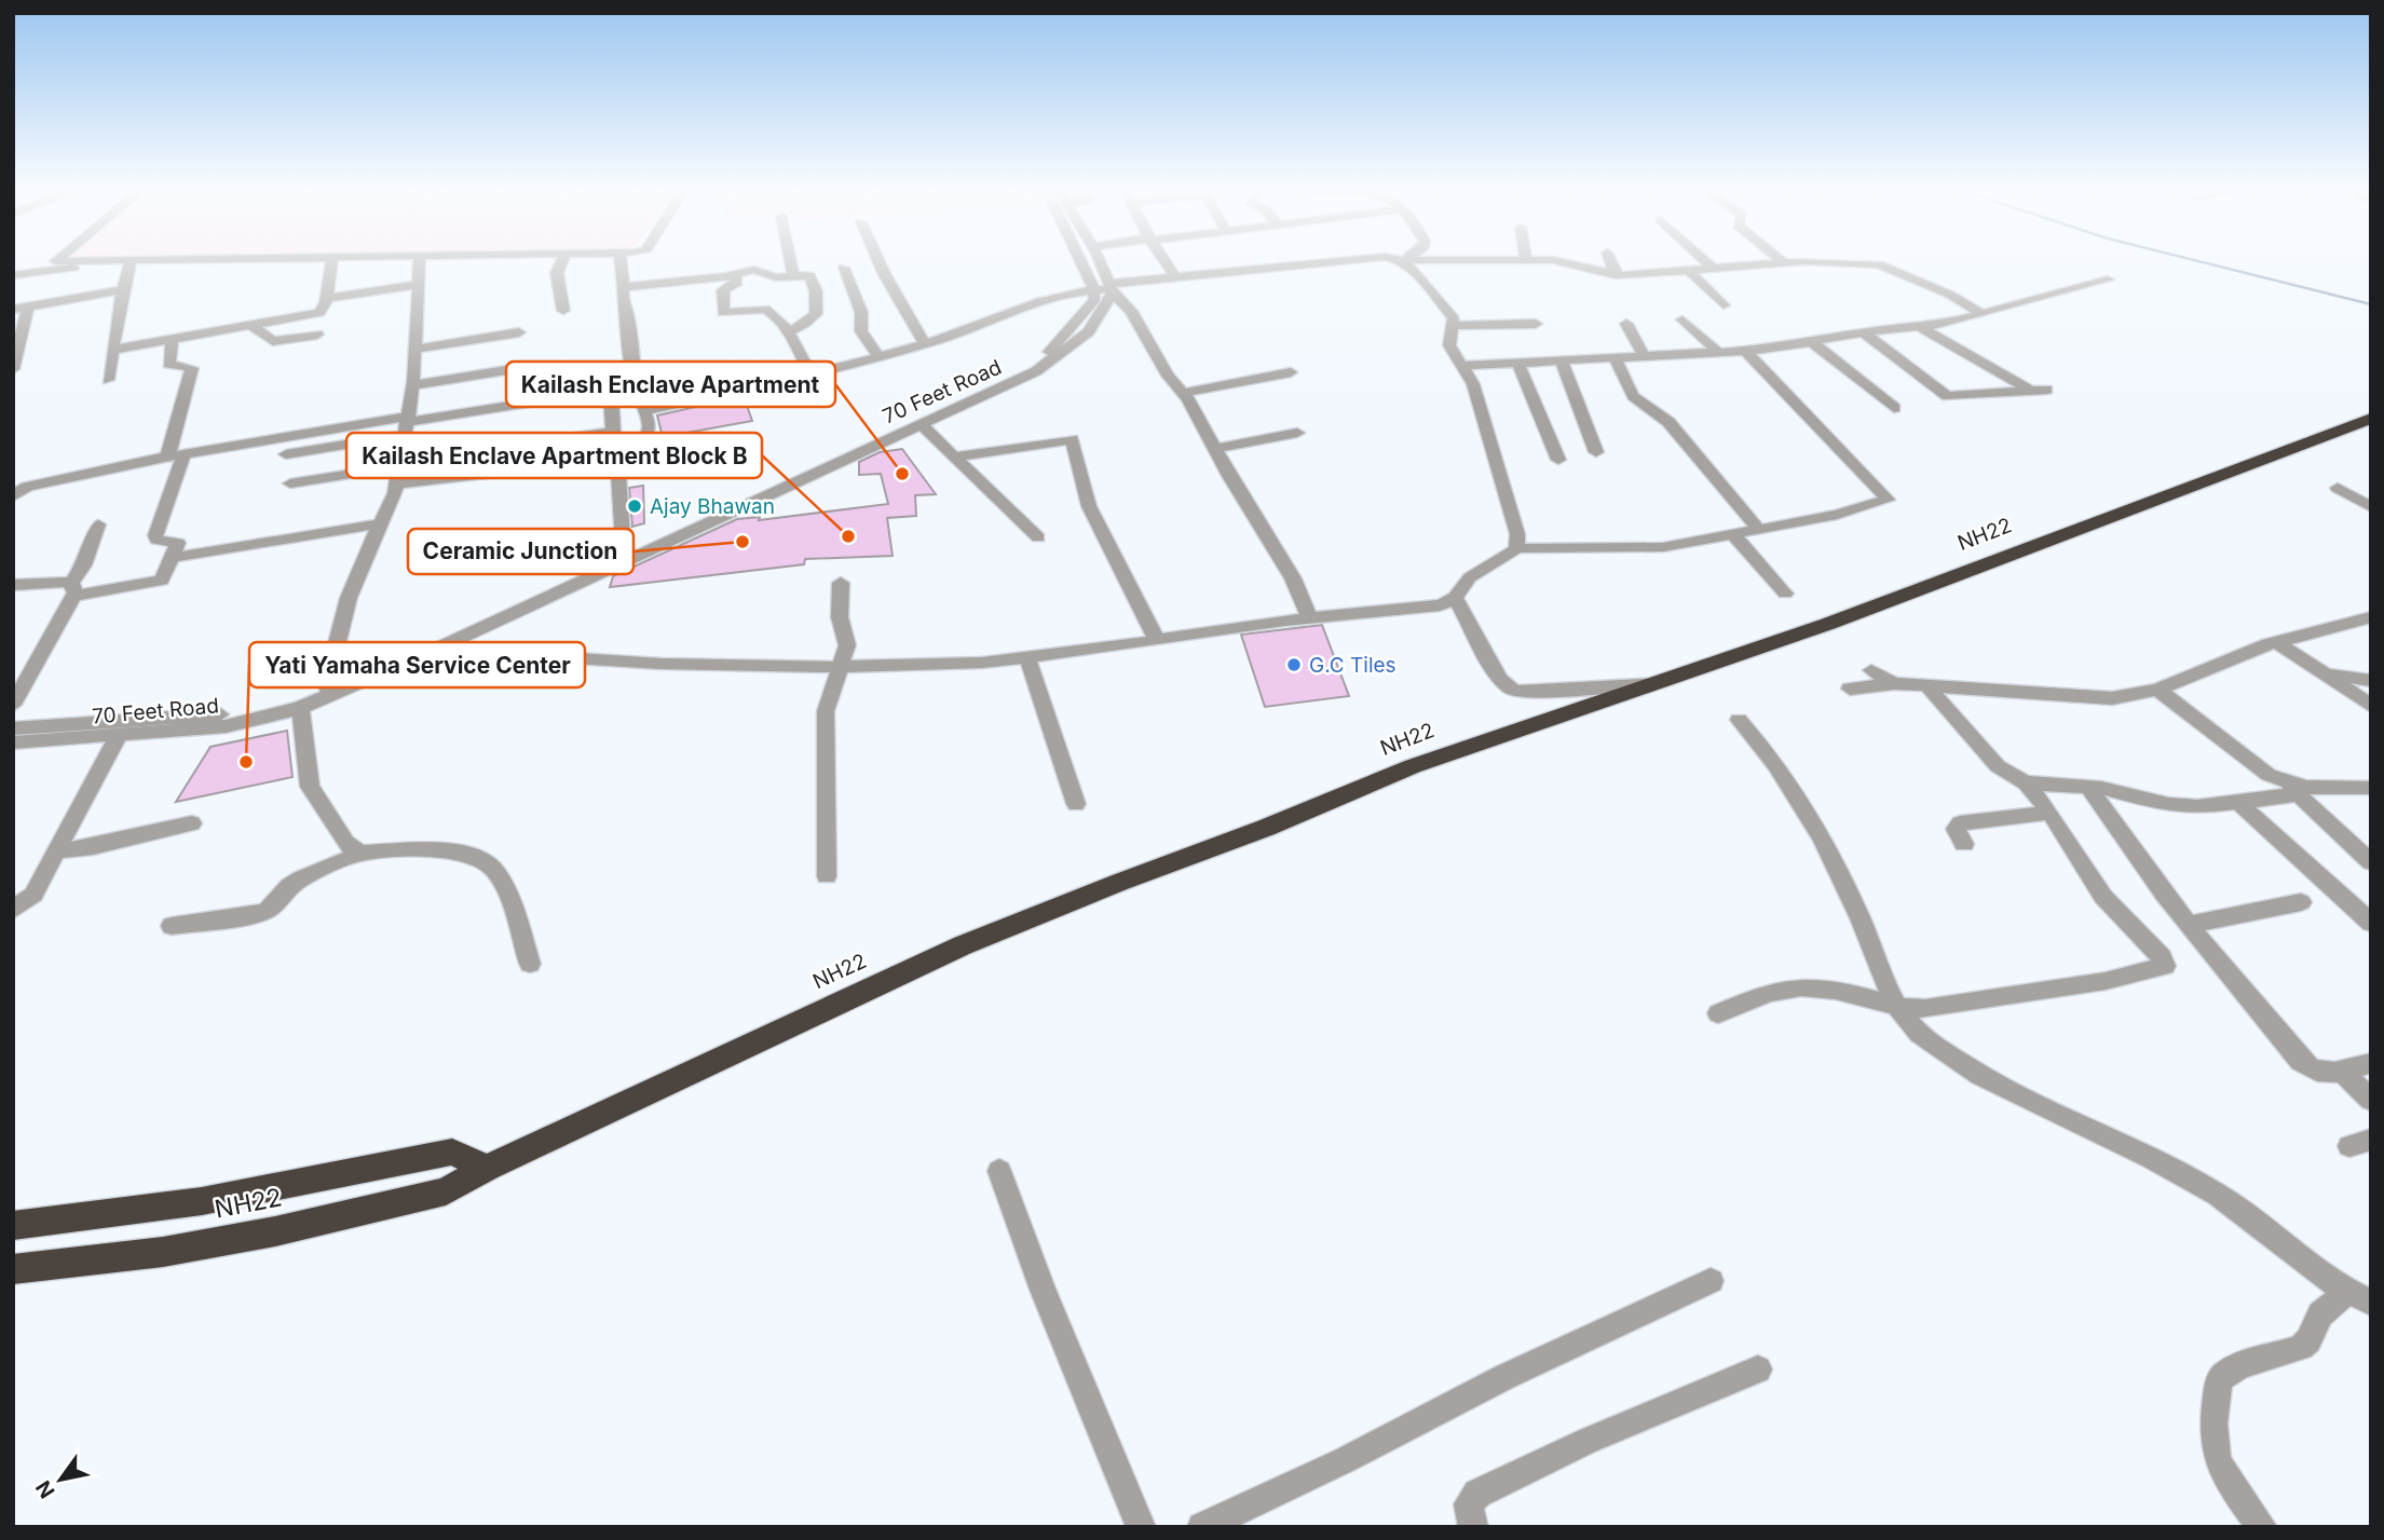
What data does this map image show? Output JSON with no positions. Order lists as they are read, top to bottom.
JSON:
{
  "streets": {
    "highway": ["NH22"],
    "street": ["70 Feet Road"]
  },
  "places": [
    "Kailash Enclave Apartment",
    "Ajay Bhawan",
    "Kailash Enclave Apartment Block B",
    "Ceramic Junction",
    "G.C Tiles",
    "Yati Yamaha Service Center"
  ],
  "north": "bottom left"
}
